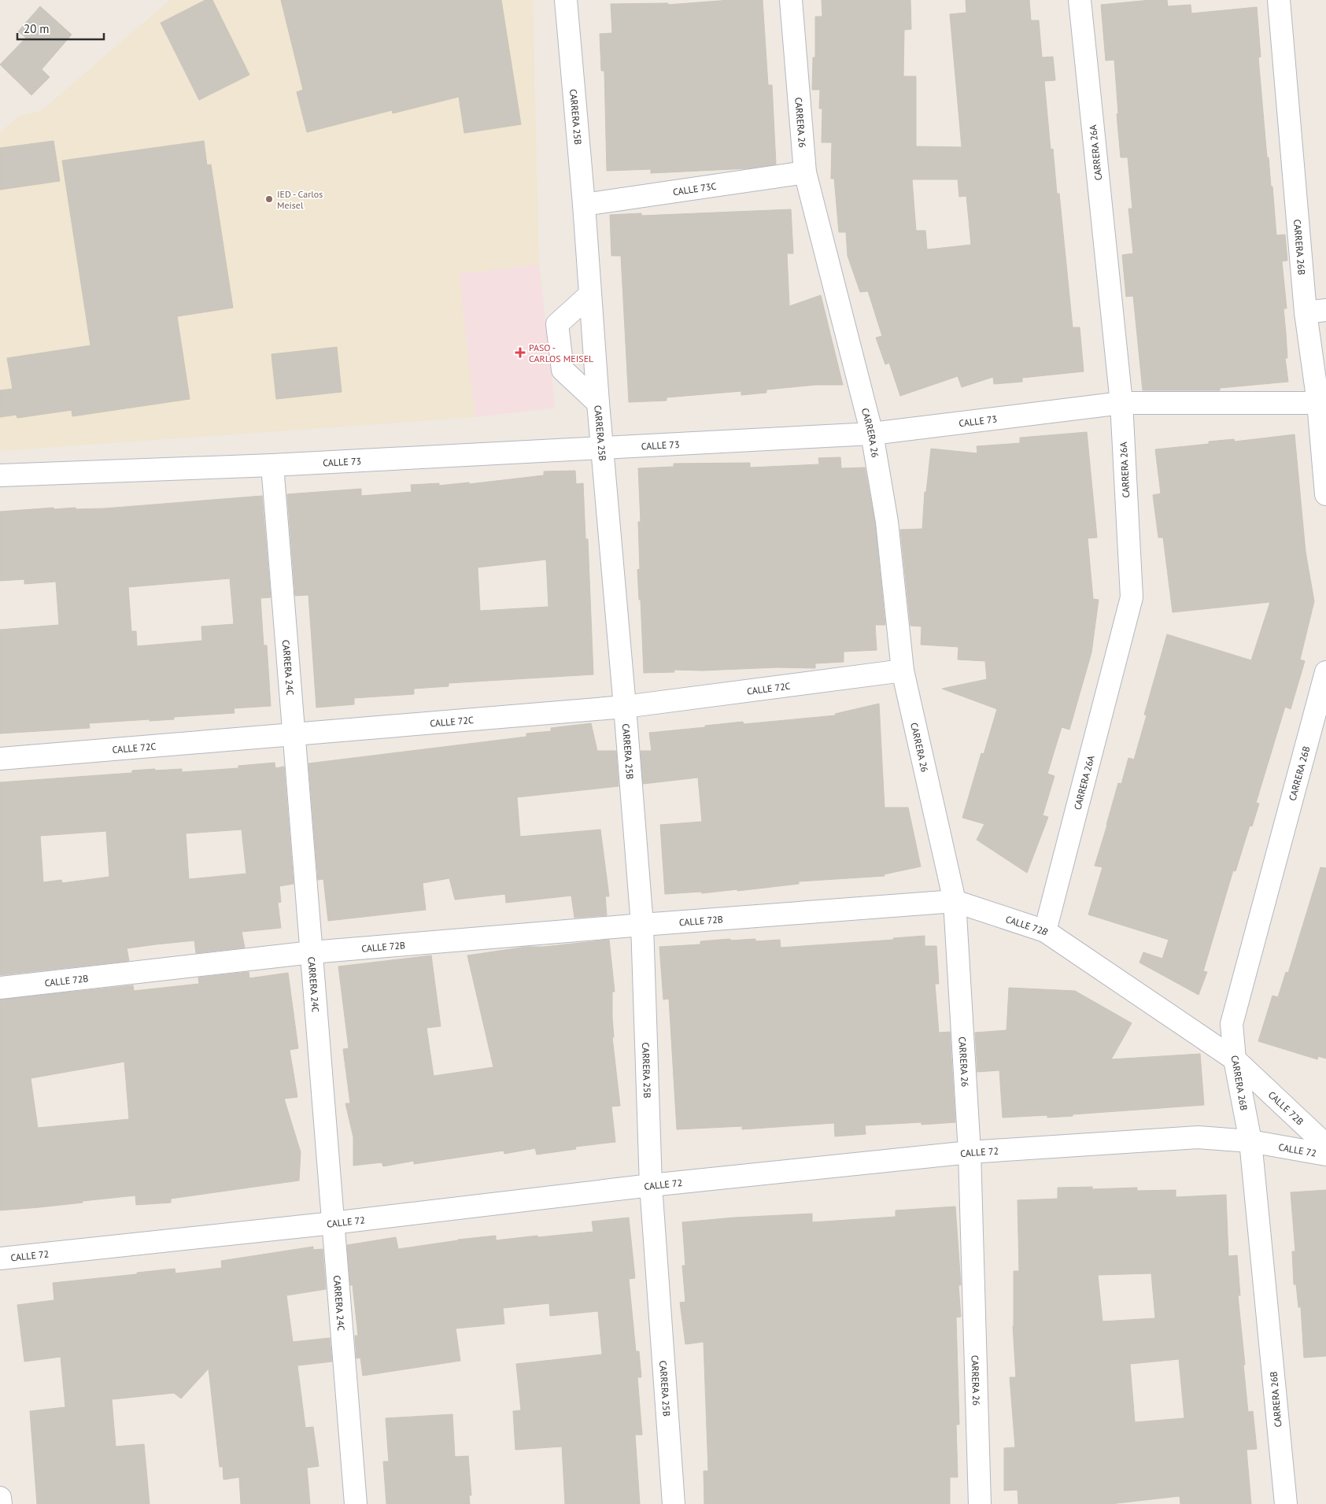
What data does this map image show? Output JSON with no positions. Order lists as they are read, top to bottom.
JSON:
{
  "streets": {
    "street": [
      "CARRERA 25B",
      "CARRERA 26",
      "CARRERA 26A",
      "CALLE 73C",
      "CARRERA 26B",
      "CALLE 73",
      "CARRERA 24C",
      "CALLE 72C",
      "CALLE 72B",
      "CALLE 72"
    ]
  },
  "crossings": [
    ["CARRERA 25B", "CALLE 73C"],
    ["CARRERA 25B", "CALLE 73"],
    ["CARRERA 25B", "CALLE 72C"],
    ["CARRERA 25B", "CALLE 72B"],
    ["CARRERA 25B", "CALLE 72"],
    ["CARRERA 26", "CALLE 73C"],
    ["CARRERA 26", "CALLE 73"],
    ["CARRERA 26", "CALLE 72C"],
    ["CARRERA 26", "CALLE 72B"],
    ["CARRERA 26", "CALLE 72"],
    ["CARRERA 26A", "CALLE 73"],
    ["CARRERA 26A", "CALLE 72B"],
    ["CARRERA 26B", "CALLE 73"],
    ["CARRERA 26B", "CALLE 72B"],
    ["CARRERA 26B", "CALLE 72"],
    ["CALLE 73", "CARRERA 24C"],
    ["CARRERA 24C", "CALLE 72C"],
    ["CARRERA 24C", "CALLE 72B"],
    ["CARRERA 24C", "CALLE 72"]
  ],
  "places": {
    "other": ["IED - Carlos Meisel"],
    "health": ["PASO - CARLOS MEISEL"]
  },
  "scale_bar": "20 m"
}
